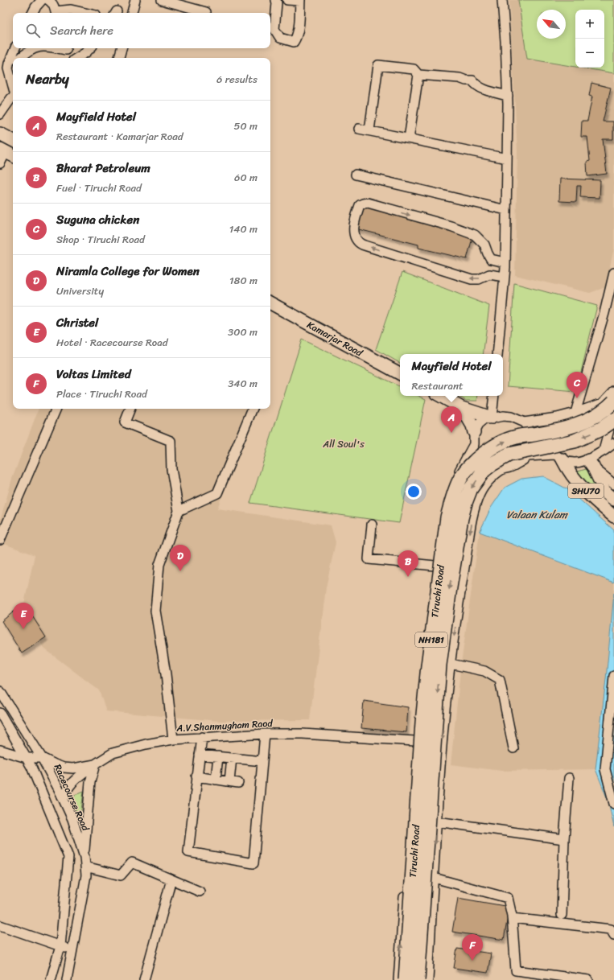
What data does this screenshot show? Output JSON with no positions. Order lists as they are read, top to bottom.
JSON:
{
  "streets": {
    "highway": ["Tiruchi Road", "NH181"],
    "main road": ["Kamarjar Road", "SHU70"],
    "street": ["A.V.Shanmugham Raod", "Racecourse Road"]
  },
  "crossings": [
    ["A.V.Shanmugham Raod", "Racecourse Road"]
  ],
  "water": ["Valaan Kulam"],
  "parks": ["All Soul's"],
  "north": "top left",
  "page": {
    "map_buttons": ["+", "−"],
    "search": "Search here",
    "heading": ["Nearby", "6 results"],
    "list": [
      {
        "mark": "A",
        "name": "Mayfield Hotel",
        "note": "Restaurant · Kamarjar Road",
        "value": "50 m"
      },
      {
        "mark": "B",
        "name": "Bharat Petroleum",
        "note": "Fuel · Tiruchi Road",
        "value": "60 m"
      },
      {
        "mark": "C",
        "name": "Suguna chicken",
        "note": "Shop · Tiruchi Road",
        "value": "140 m"
      },
      {
        "mark": "D",
        "name": "Niramla College for Women",
        "note": "University",
        "value": "180 m"
      },
      {
        "mark": "E",
        "name": "Christel",
        "note": "Hotel · Racecourse Road",
        "value": "300 m"
      },
      {
        "mark": "F",
        "name": "Voltas Limited",
        "note": "Place · Tiruchi Road",
        "value": "340 m"
      }
    ],
    "popup": ["Mayfield Hotel", "Restaurant"],
    "pins": [
      "C",
      "A",
      "D",
      "B",
      "E",
      "F"
    ]
  }
}
